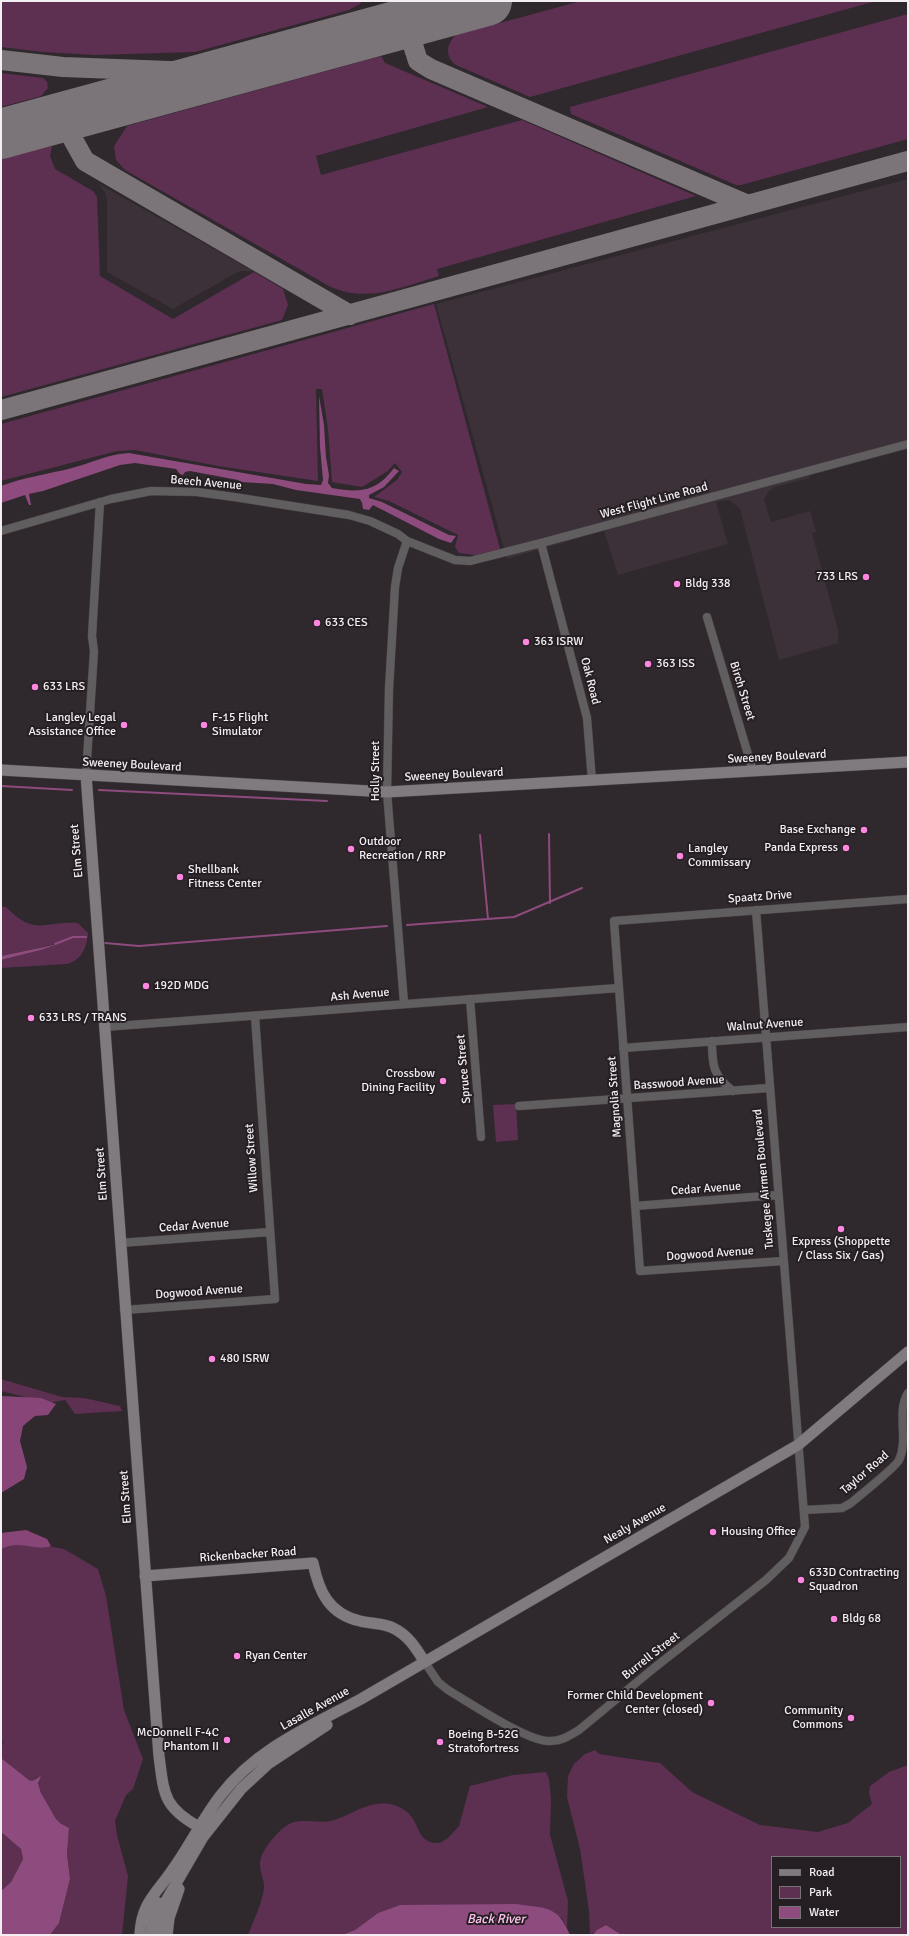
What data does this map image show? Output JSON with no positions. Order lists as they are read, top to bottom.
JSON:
{
  "streets": {
    "main road": [
      "Sweeney Boulevard",
      "Elm Street",
      "Nealy Avenue",
      "Rickenbacker Road",
      "Lasalle Avenue"
    ],
    "street": [
      "Beech Avenue",
      "West Flight Line Road",
      "Oak Road",
      "Birch Street",
      "Holly Street",
      "Spaatz Drive",
      "Ash Avenue",
      "Walnut Avenue",
      "Spruce Street",
      "Basswood Avenue",
      "Magnolia Street",
      "Willow Street",
      "Tuskegee Airmen Boulevard",
      "Cedar Avenue",
      "Dogwood Avenue",
      "Taylor Road",
      "Burrell Street"
    ]
  },
  "crossings": [
    ["Beech Avenue", "West Flight Line Road"],
    ["Beech Avenue", "Holly Street"],
    ["Beech Avenue", "Elm Street"],
    ["West Flight Line Road", "Oak Road"],
    ["West Flight Line Road", "Holly Street"],
    ["Oak Road", "Sweeney Boulevard"],
    ["Birch Street", "Sweeney Boulevard"],
    ["Sweeney Boulevard", "Holly Street"],
    ["Sweeney Boulevard", "Elm Street"],
    ["Holly Street", "Ash Avenue"],
    ["Elm Street", "Ash Avenue"],
    ["Elm Street", "Cedar Avenue"],
    ["Elm Street", "Dogwood Avenue"],
    ["Elm Street", "Rickenbacker Road"],
    ["Elm Street", "Lasalle Avenue"],
    ["Spaatz Drive", "Magnolia Street"],
    ["Spaatz Drive", "Tuskegee Airmen Boulevard"],
    ["Ash Avenue", "Spruce Street"],
    ["Ash Avenue", "Magnolia Street"],
    ["Ash Avenue", "Willow Street"],
    ["Walnut Avenue", "Magnolia Street"],
    ["Walnut Avenue", "Tuskegee Airmen Boulevard"],
    ["Basswood Avenue", "Magnolia Street"],
    ["Basswood Avenue", "Tuskegee Airmen Boulevard"],
    ["Magnolia Street", "Cedar Avenue"],
    ["Magnolia Street", "Dogwood Avenue"],
    ["Willow Street", "Cedar Avenue"],
    ["Willow Street", "Dogwood Avenue"],
    ["Tuskegee Airmen Boulevard", "Cedar Avenue"],
    ["Tuskegee Airmen Boulevard", "Dogwood Avenue"],
    ["Tuskegee Airmen Boulevard", "Nealy Avenue"],
    ["Tuskegee Airmen Boulevard", "Burrell Street"],
    ["Taylor Road", "Burrell Street"],
    ["Nealy Avenue", "Rickenbacker Road"],
    ["Nealy Avenue", "Burrell Street"],
    ["Nealy Avenue", "Lasalle Avenue"],
    ["Rickenbacker Road", "Burrell Street"]
  ],
  "water": ["Back River"],
  "places": [
    "733 LRS",
    "Bldg 338",
    "633 CES",
    "363 ISRW",
    "363 ISS",
    "633 LRS",
    "Langley Legal Assistance Office",
    "F-15 Flight Simulator",
    "Base Exchange",
    "Panda Express",
    "Outdoor Recreation / RRP",
    "Langley Commissary",
    "Shellbank Fitness Center",
    "192D MDG",
    "633 LRS / TRANS",
    "Crossbow Dining Facility",
    "Express (Shoppette / Class Six / Gas)",
    "480 ISRW",
    "Housing Office",
    "633D Contracting Squadron",
    "Bldg 68",
    "Ryan Center",
    "Former Child Development Center (closed)",
    "Community Commons",
    "McDonnell F-4C Phantom II",
    "Boeing B-52G Stratofortress"
  ],
  "legend": ["Road", "Park", "Water"]
}
